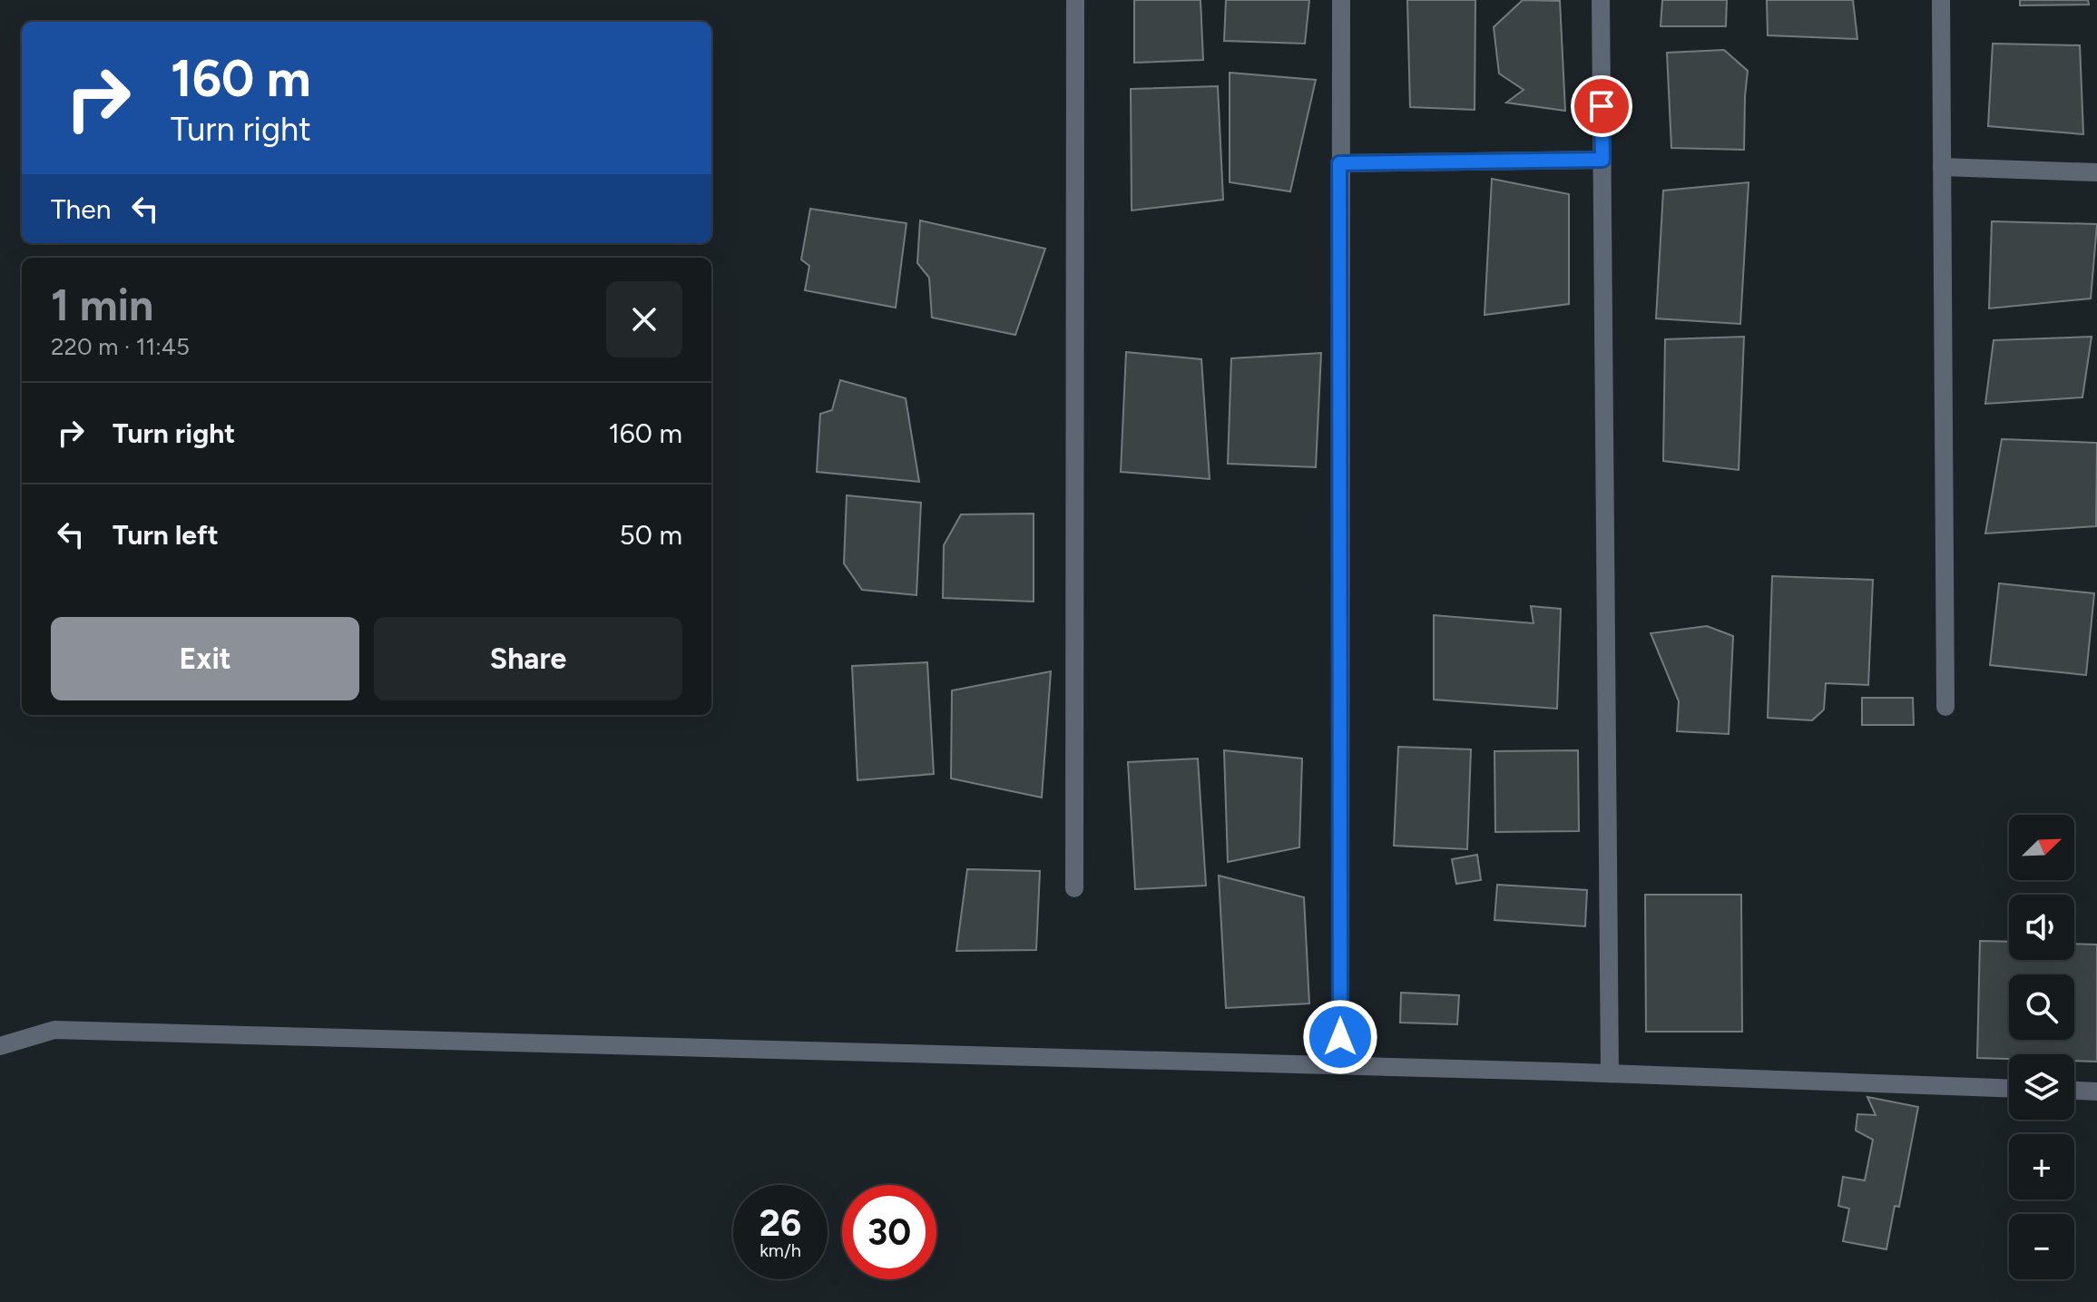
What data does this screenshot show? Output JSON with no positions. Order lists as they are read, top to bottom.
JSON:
{
  "north": "top right",
  "page": {
    "turn": ["160 m", "Turn right"],
    "then": "Then",
    "heading": ["1 min", "220 m · 11:45"],
    "list": [
      {
        "name": "Turn right",
        "value": "160 m"
      },
      {
        "name": "Turn left",
        "value": "50 m"
      }
    ],
    "buttons": ["Exit", "Share"],
    "map_buttons": ["+", "−"],
    "speed": "26 km/h",
    "limit": "30"
  }
}
